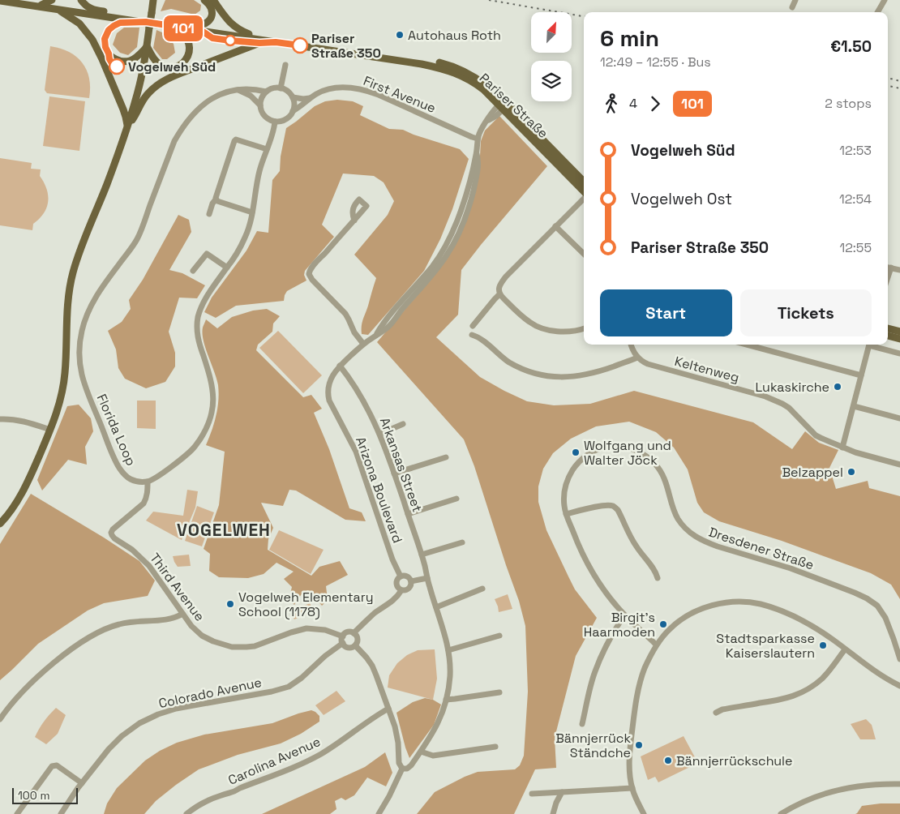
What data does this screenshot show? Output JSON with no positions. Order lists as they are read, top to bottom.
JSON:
{
  "streets": {
    "main road": ["Pariser Straße"],
    "street": [
      "First Avenue",
      "Keltenweg",
      "Florida Loop",
      "Arkansas Street",
      "Arizona Boulevard",
      "Dresdener Straße",
      "Third Avenue",
      "Colorado Avenue",
      "Carolina Avenue"
    ]
  },
  "crossings": [
    ["First Avenue", "Florida Loop"],
    ["First Avenue", "Arizona Boulevard"],
    ["Pariser Straße", "Arizona Boulevard"],
    ["Florida Loop", "Third Avenue"],
    ["Arkansas Street", "Arizona Boulevard"],
    ["Third Avenue", "Colorado Avenue"]
  ],
  "districts": ["VOGELWEH"],
  "places": [
    "Autohaus Roth",
    "Pariser Straße 350",
    "Vogelweh Süd",
    "Lukaskirche",
    "Wolfgang und Walter Jöck",
    "Belzappel",
    "Vogelweh Elementary School (1178)",
    "Birgit's Haarmoden",
    "Stadtsparkasse Kaiserslautern",
    "Bännjerrück Ständche",
    "Bännjerrückschule"
  ],
  "lines": ["bus line 101"],
  "scale_bar": "100 m",
  "north": "top right",
  "page": {
    "on_map": "101",
    "heading": ["6 min", "12:49 – 12:55 · Bus", "€1.50"],
    "legs": ["4", "101", "2 stops"],
    "list": [
      {
        "name": "Vogelweh Süd",
        "value": "12:53"
      },
      {
        "name": "Vogelweh Ost",
        "value": "12:54"
      },
      {
        "name": "Pariser Straße 350",
        "value": "12:55"
      }
    ],
    "buttons": ["Start", "Tickets"],
    "scale": "100 m"
  }
}
